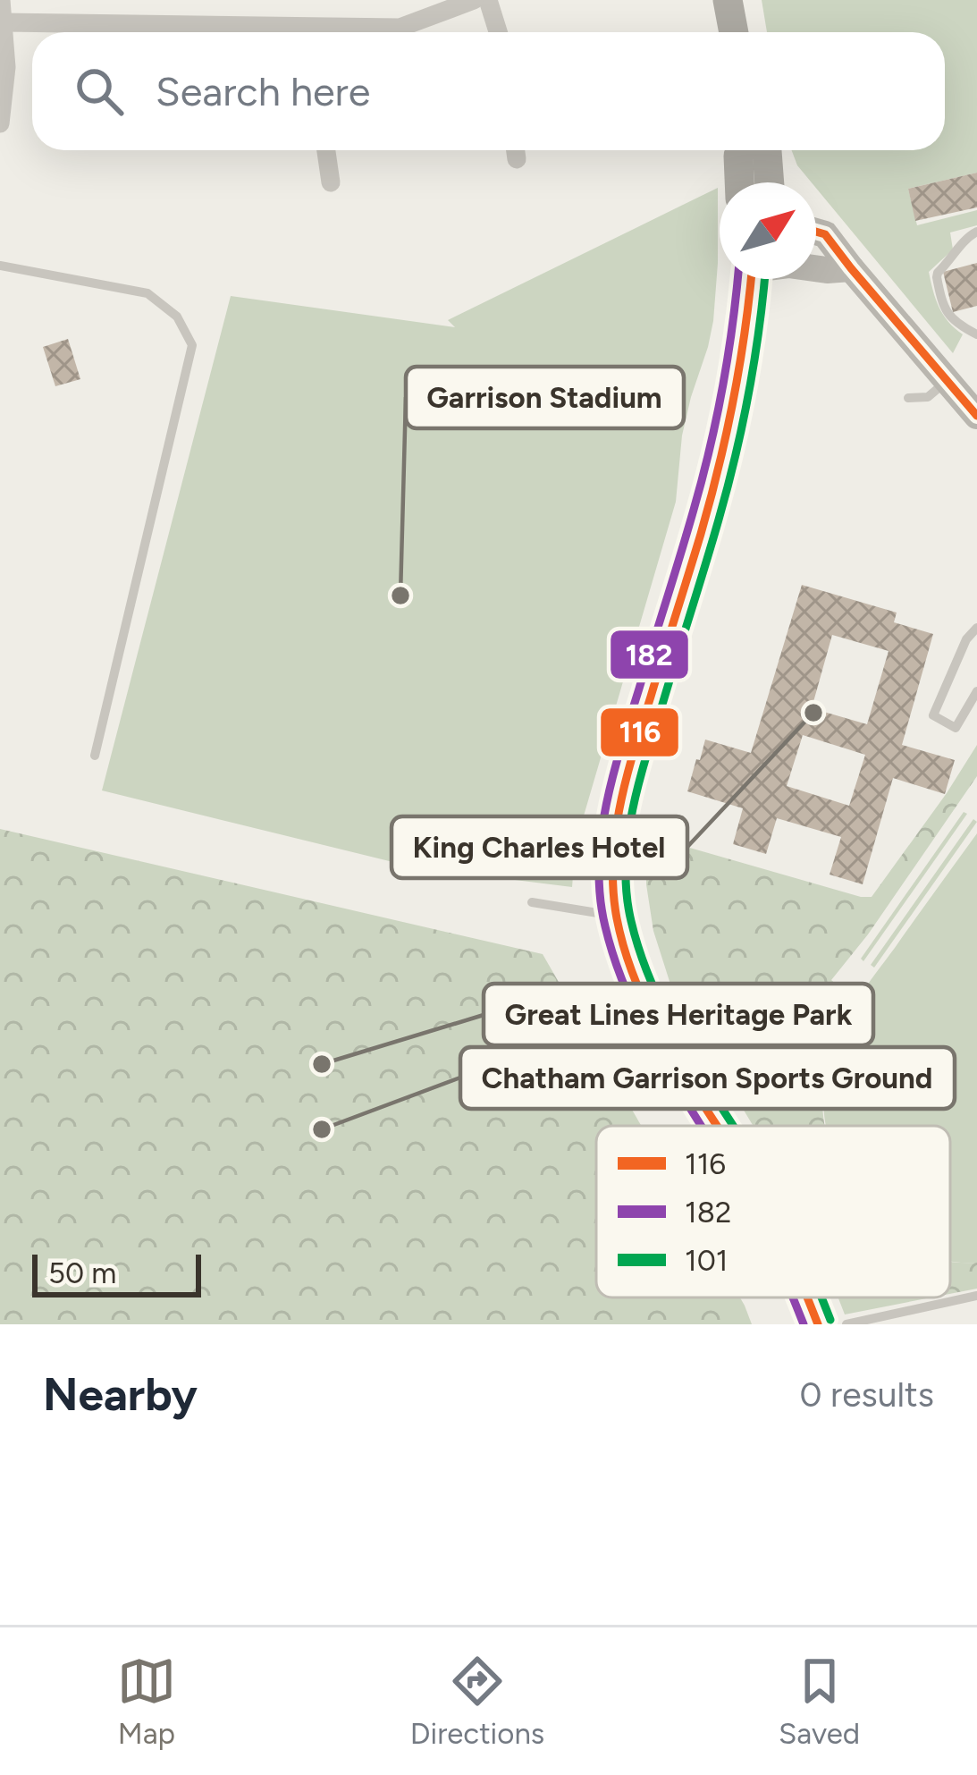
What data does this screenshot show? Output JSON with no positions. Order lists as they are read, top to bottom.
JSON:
{
  "places": [
    "Garrison Stadium",
    "King Charles Hotel",
    "Great Lines Heritage Park",
    "Chatham Garrison Sports Ground"
  ],
  "lines": ["transit line 116", "transit line 182", "transit line 101"],
  "legend": ["116", "182", "101"],
  "scale_bar": "50 m",
  "north": "top right",
  "page": {
    "search": "Search here",
    "scale": "50 m",
    "heading": ["Nearby", "0 results"],
    "nav": ["Map", "Directions", "Saved"]
  }
}
